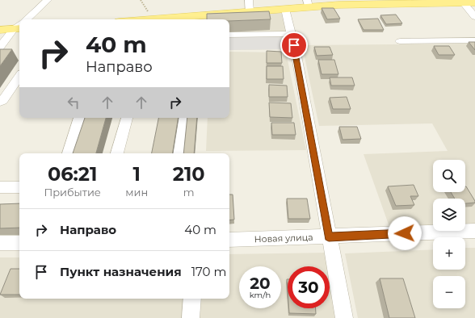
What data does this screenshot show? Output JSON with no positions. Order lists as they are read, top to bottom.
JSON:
{
  "streets": {
    "street": ["Новая улица"]
  },
  "page": {
    "turn": ["40 m", "Направо"],
    "eta": [
      "06:21",
      "Прибытие",
      "1",
      "мин",
      "210",
      "m"
    ],
    "map_buttons": ["+", "−"],
    "list": [
      {
        "name": "Направо",
        "value": "40 m"
      },
      {
        "name": "Пункт назначения",
        "value": "170 m"
      }
    ],
    "speed": "20 km/h",
    "limit": "30"
  }
}
